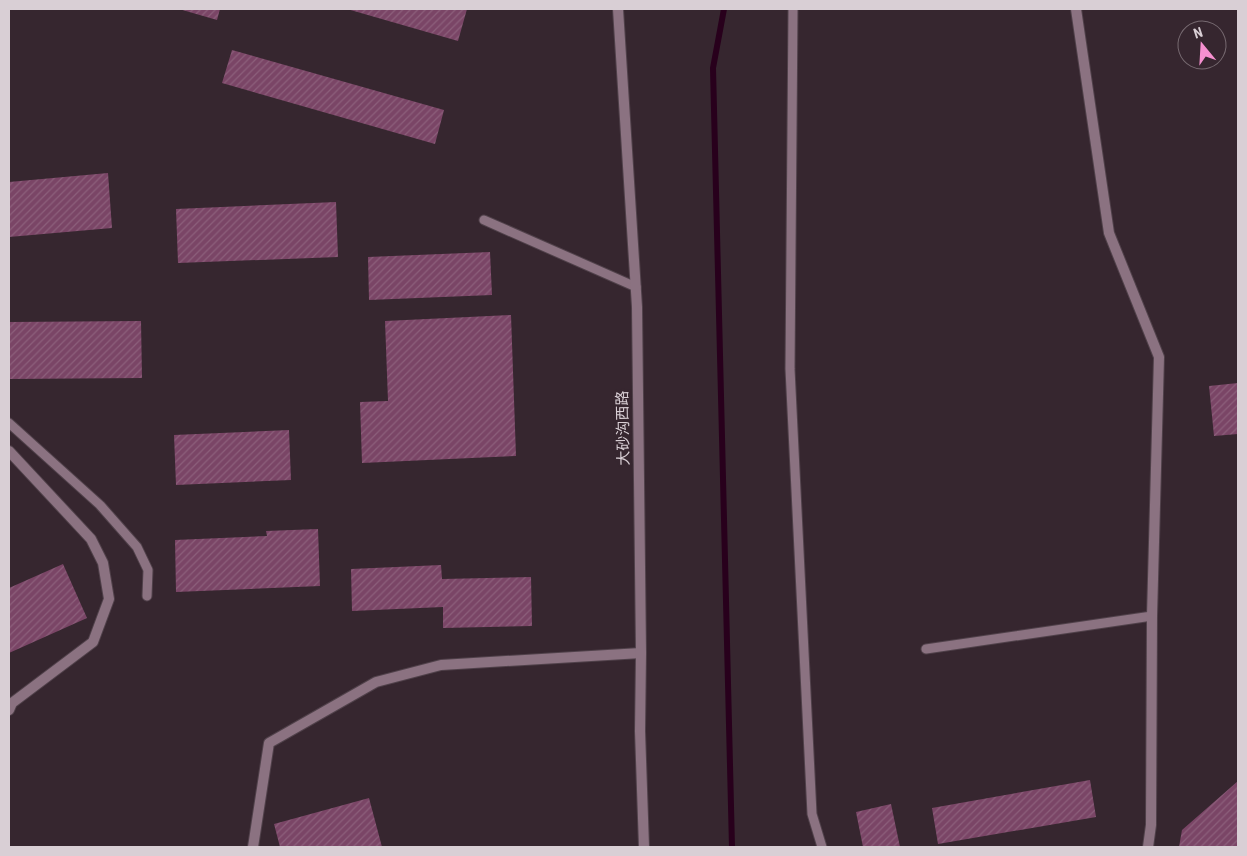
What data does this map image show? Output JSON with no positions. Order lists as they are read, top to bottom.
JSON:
{
  "streets": {
    "street": ["大砂沟西路"]
  },
  "north": "top"
}
